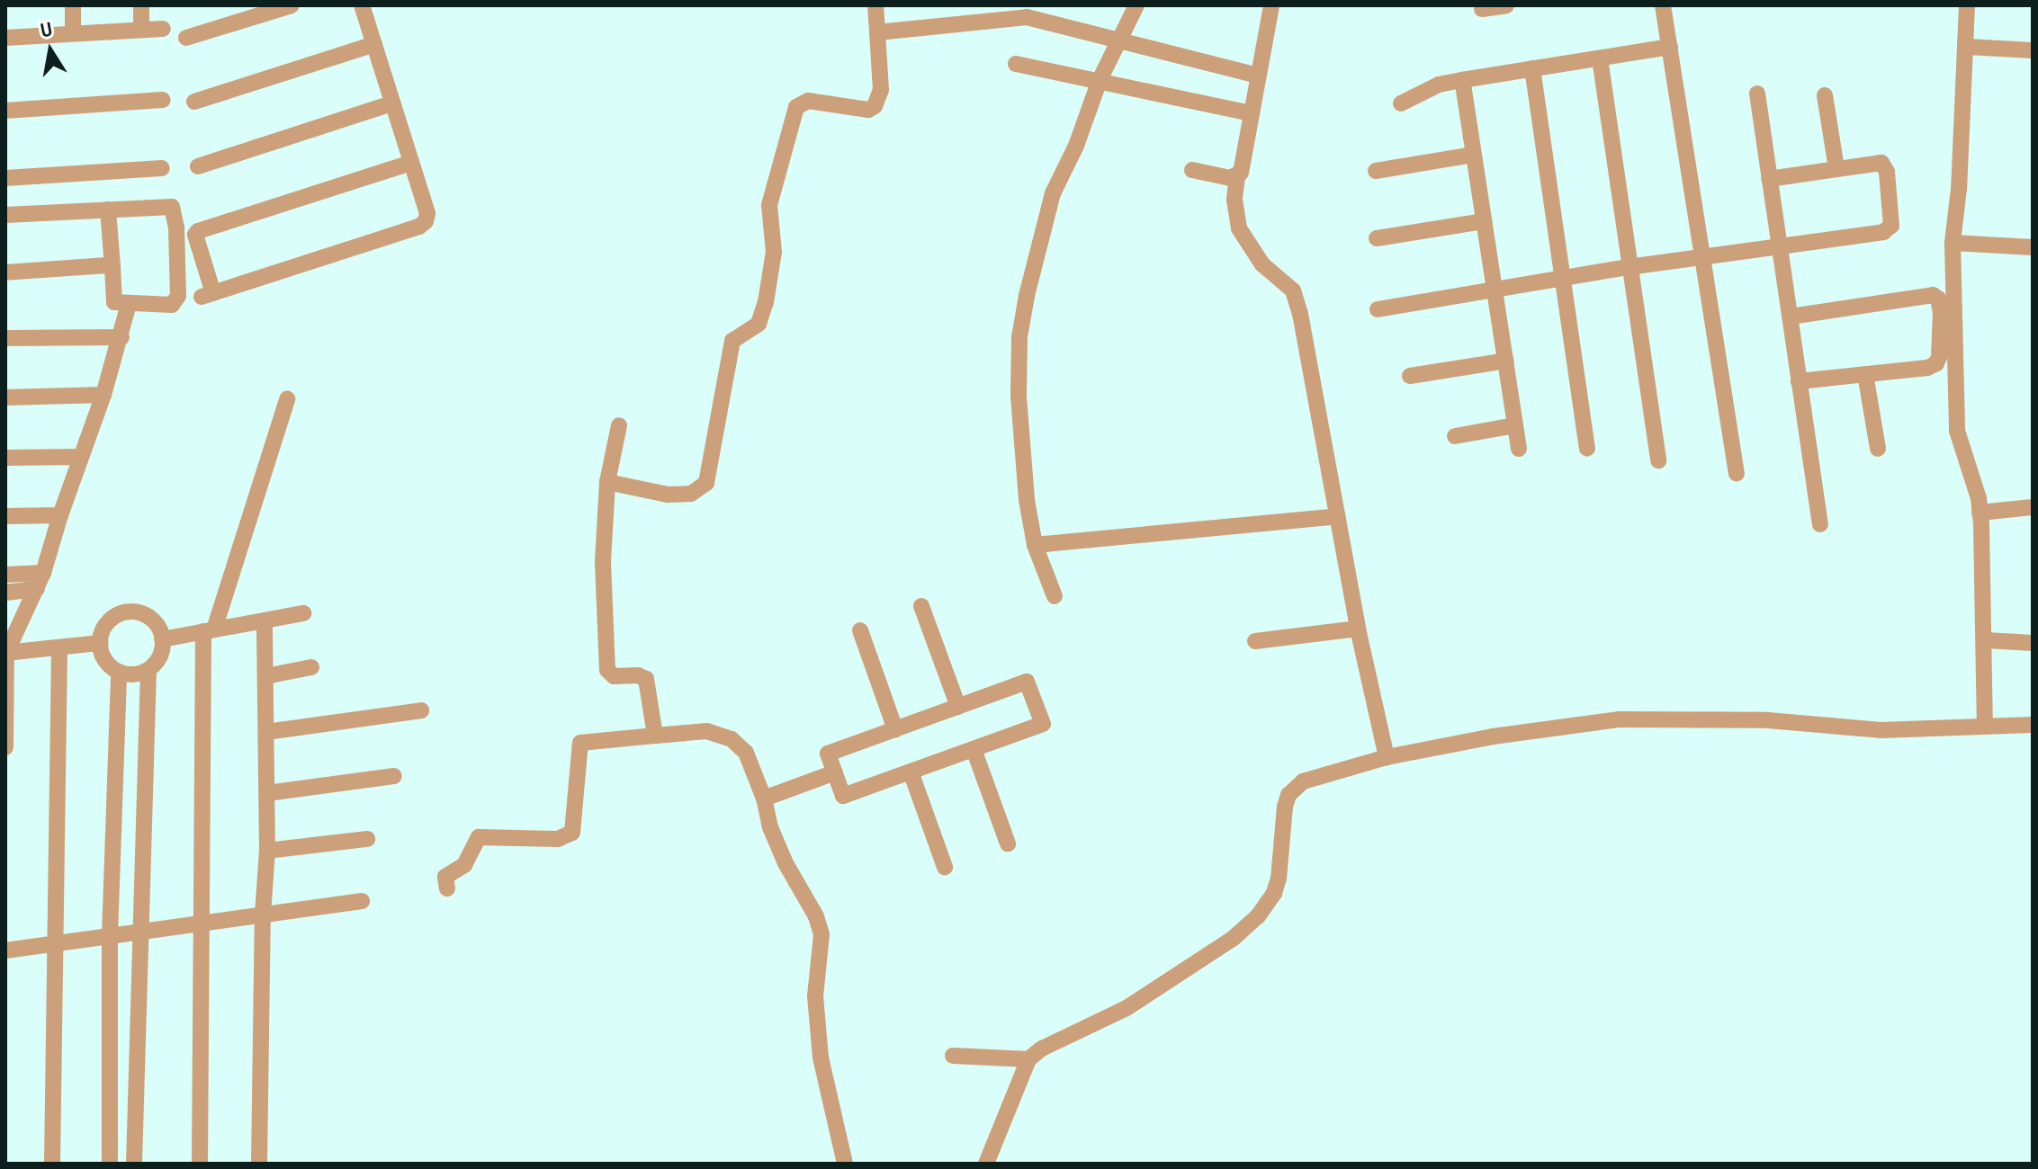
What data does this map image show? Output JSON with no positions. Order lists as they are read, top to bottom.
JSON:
{
  "north": "top"
}
